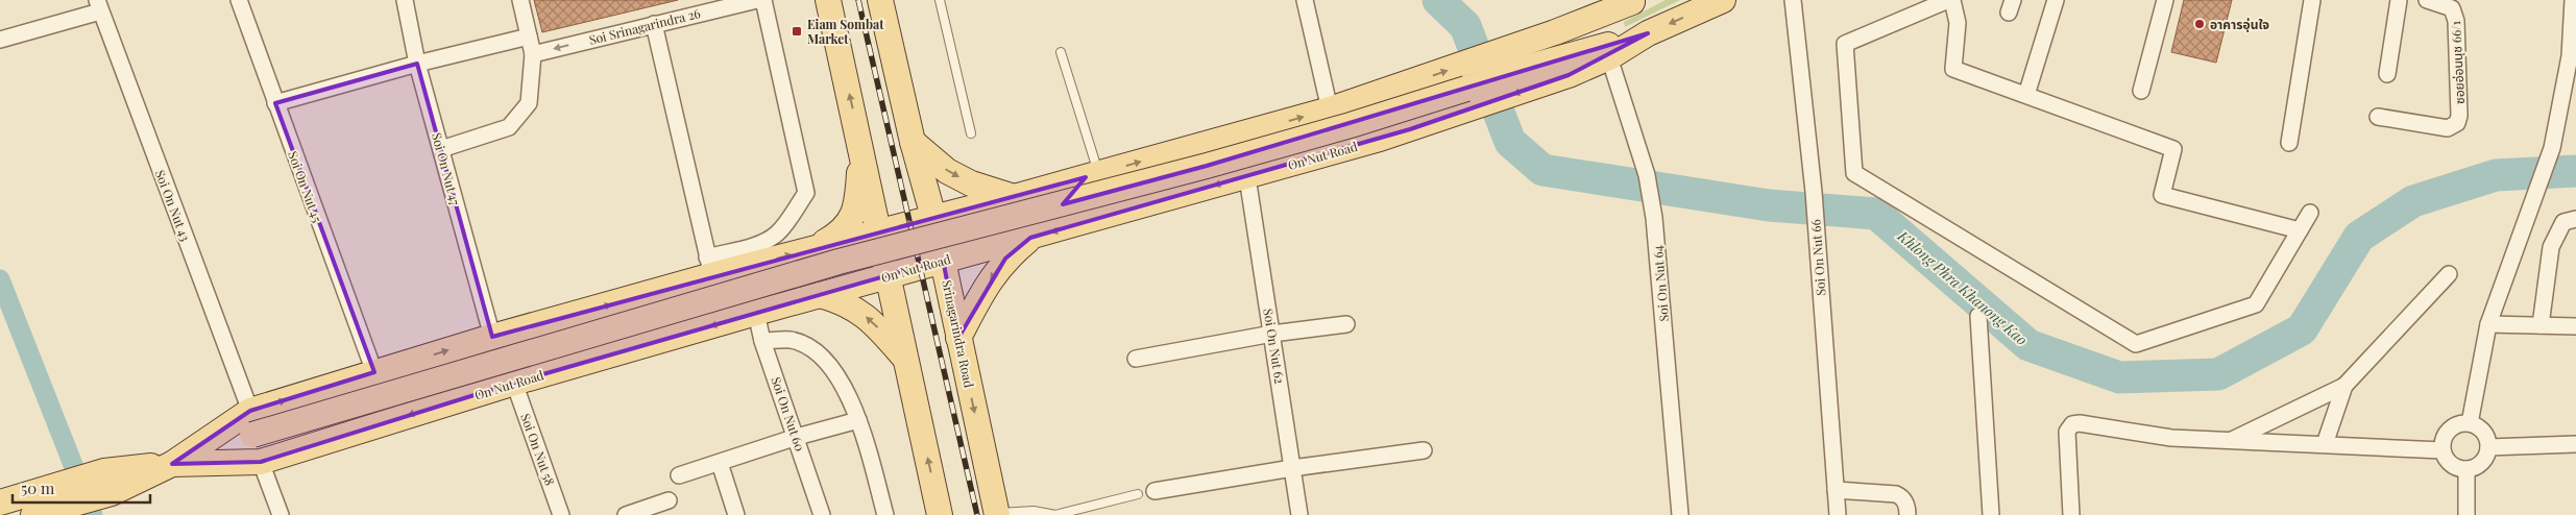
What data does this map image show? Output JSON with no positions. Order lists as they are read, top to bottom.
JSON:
{
  "streets": {
    "main road": ["On Nut Road", "Srinagarindra Road"],
    "street": [
      "Soi Srinagarindra 26",
      "ซอยอ่อนนุช 66/1",
      "Soi On Nut 47",
      "Soi On Nut 45",
      "Soi On Nut 43",
      "Soi On Nut 66",
      "Soi On Nut 64",
      "Soi On Nut 62",
      "Soi On Nut 60",
      "Soi On Nut 58"
    ]
  },
  "crossings": [
    ["On Nut Road", "Soi On Nut 47"],
    ["On Nut Road", "Soi On Nut 45"],
    ["On Nut Road", "Soi On Nut 43"],
    ["On Nut Road", "Soi On Nut 64"],
    ["On Nut Road", "Srinagarindra Road"],
    ["On Nut Road", "Soi On Nut 62"],
    ["On Nut Road", "Soi On Nut 60"],
    ["On Nut Road", "Soi On Nut 58"]
  ],
  "one_way": ["Soi Srinagarindra 26"],
  "water": ["Khlong Phra Khanong Kao"],
  "places": {
    "other": ["อาคารอุ่นใจ"],
    "transit": ["Eiam Sombat Market"]
  },
  "scale_bar": "50 m"
}
